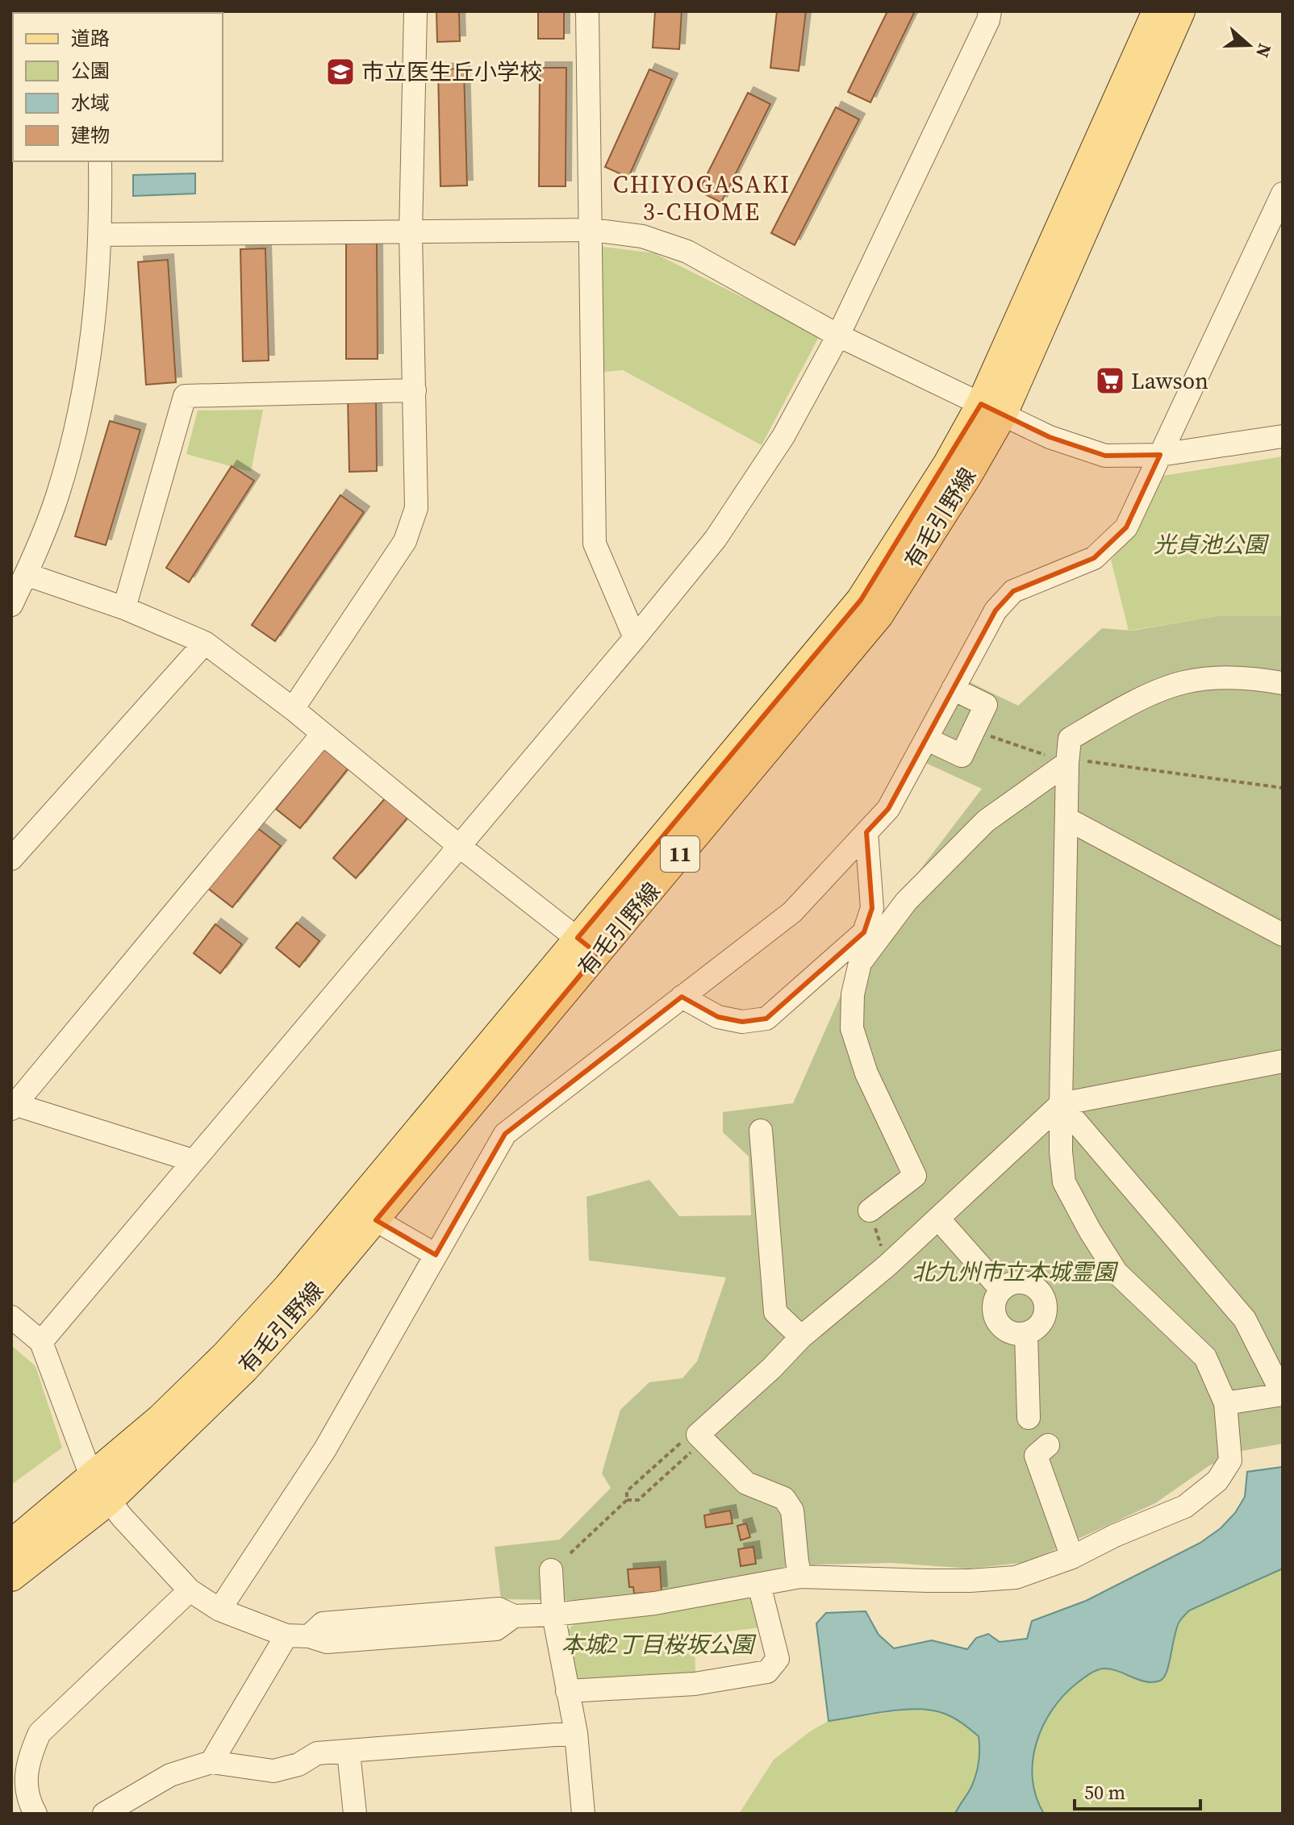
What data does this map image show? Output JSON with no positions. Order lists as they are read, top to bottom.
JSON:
{
  "streets": {
    "main road": ["有毛引野線", "11"]
  },
  "districts": ["CHIYOGASAKI 3-CHOME"],
  "parks": ["光貞池公園", "北九州市立本城霊園", "本城2丁目桜坂公園"],
  "places": {
    "school or university": ["市立医生丘小学校"],
    "supermarket": ["Lawson"]
  },
  "legend": [
    "道路",
    "公園",
    "水域",
    "建物"
  ],
  "scale_bar": "50 m",
  "north": "right"
}
